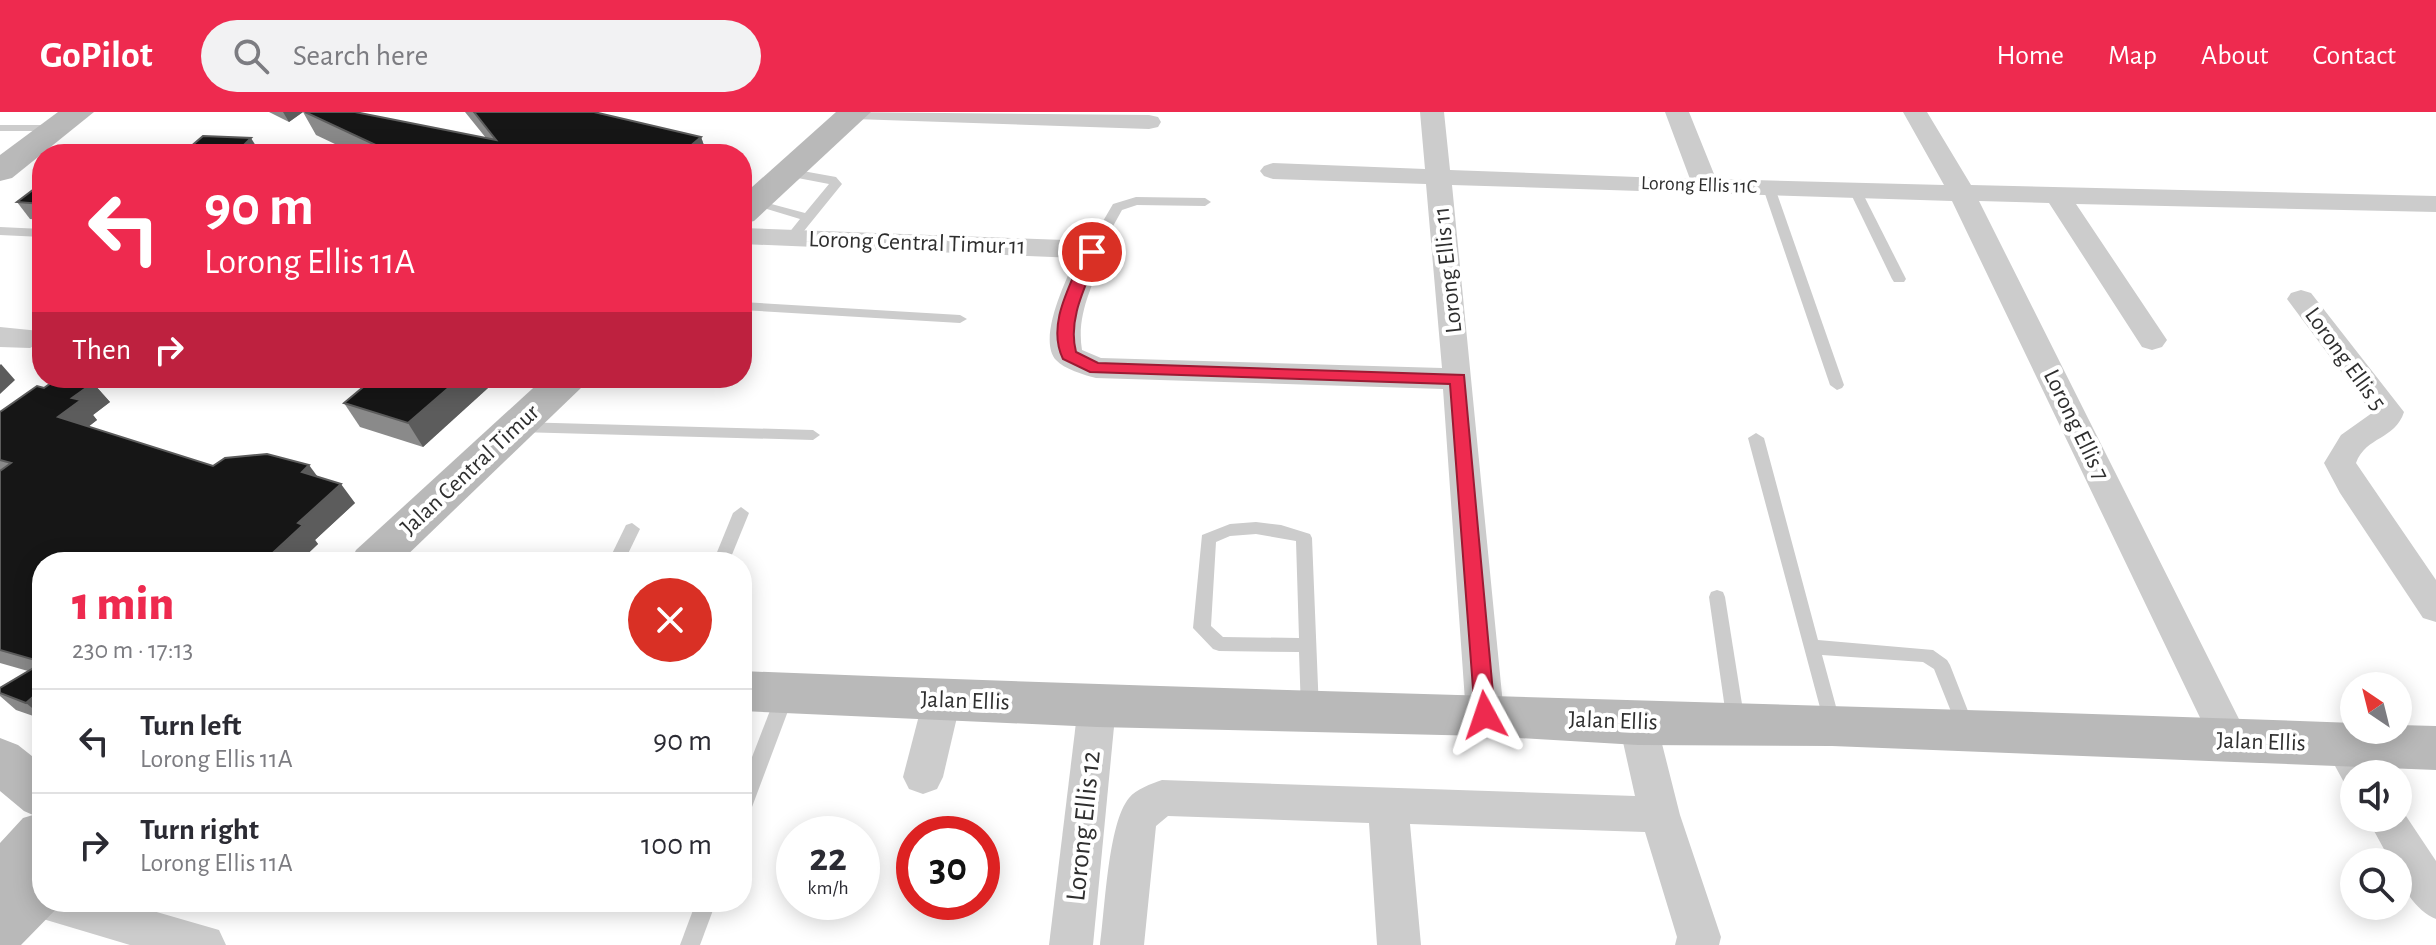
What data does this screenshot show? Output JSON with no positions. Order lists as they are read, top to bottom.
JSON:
{
  "streets": {
    "main road": ["Jalan Central Timur", "Jalan Ellis"],
    "street": [
      "Lorong Ellis 11C",
      "Lorong Central Timur 11",
      "Lorong Ellis 11",
      "Lorong Ellis 5",
      "Lorong Ellis 7",
      "Lorong Ellis 12"
    ]
  },
  "crossings": [
    ["Lorong Ellis 11C", "Lorong Ellis 11"],
    ["Lorong Ellis 11C", "Lorong Ellis 7"],
    ["Lorong Ellis 11", "Jalan Ellis"],
    ["Lorong Ellis 7", "Jalan Ellis"],
    ["Jalan Ellis", "Lorong Ellis 12"]
  ],
  "north": "top left",
  "page": {
    "header": "GoPilot",
    "search": "Search here",
    "nav": [
      "Home",
      "Map",
      "About",
      "Contact"
    ],
    "turn": ["90 m", "Lorong Ellis 11A"],
    "then": "Then",
    "heading": ["1 min", "230 m · 17:13"],
    "list": [
      {
        "name": "Turn left",
        "note": "Lorong Ellis 11A",
        "value": "90 m"
      },
      {
        "name": "Turn right",
        "note": "Lorong Ellis 11A",
        "value": "100 m"
      }
    ],
    "speed": "22 km/h",
    "limit": "30"
  }
}
